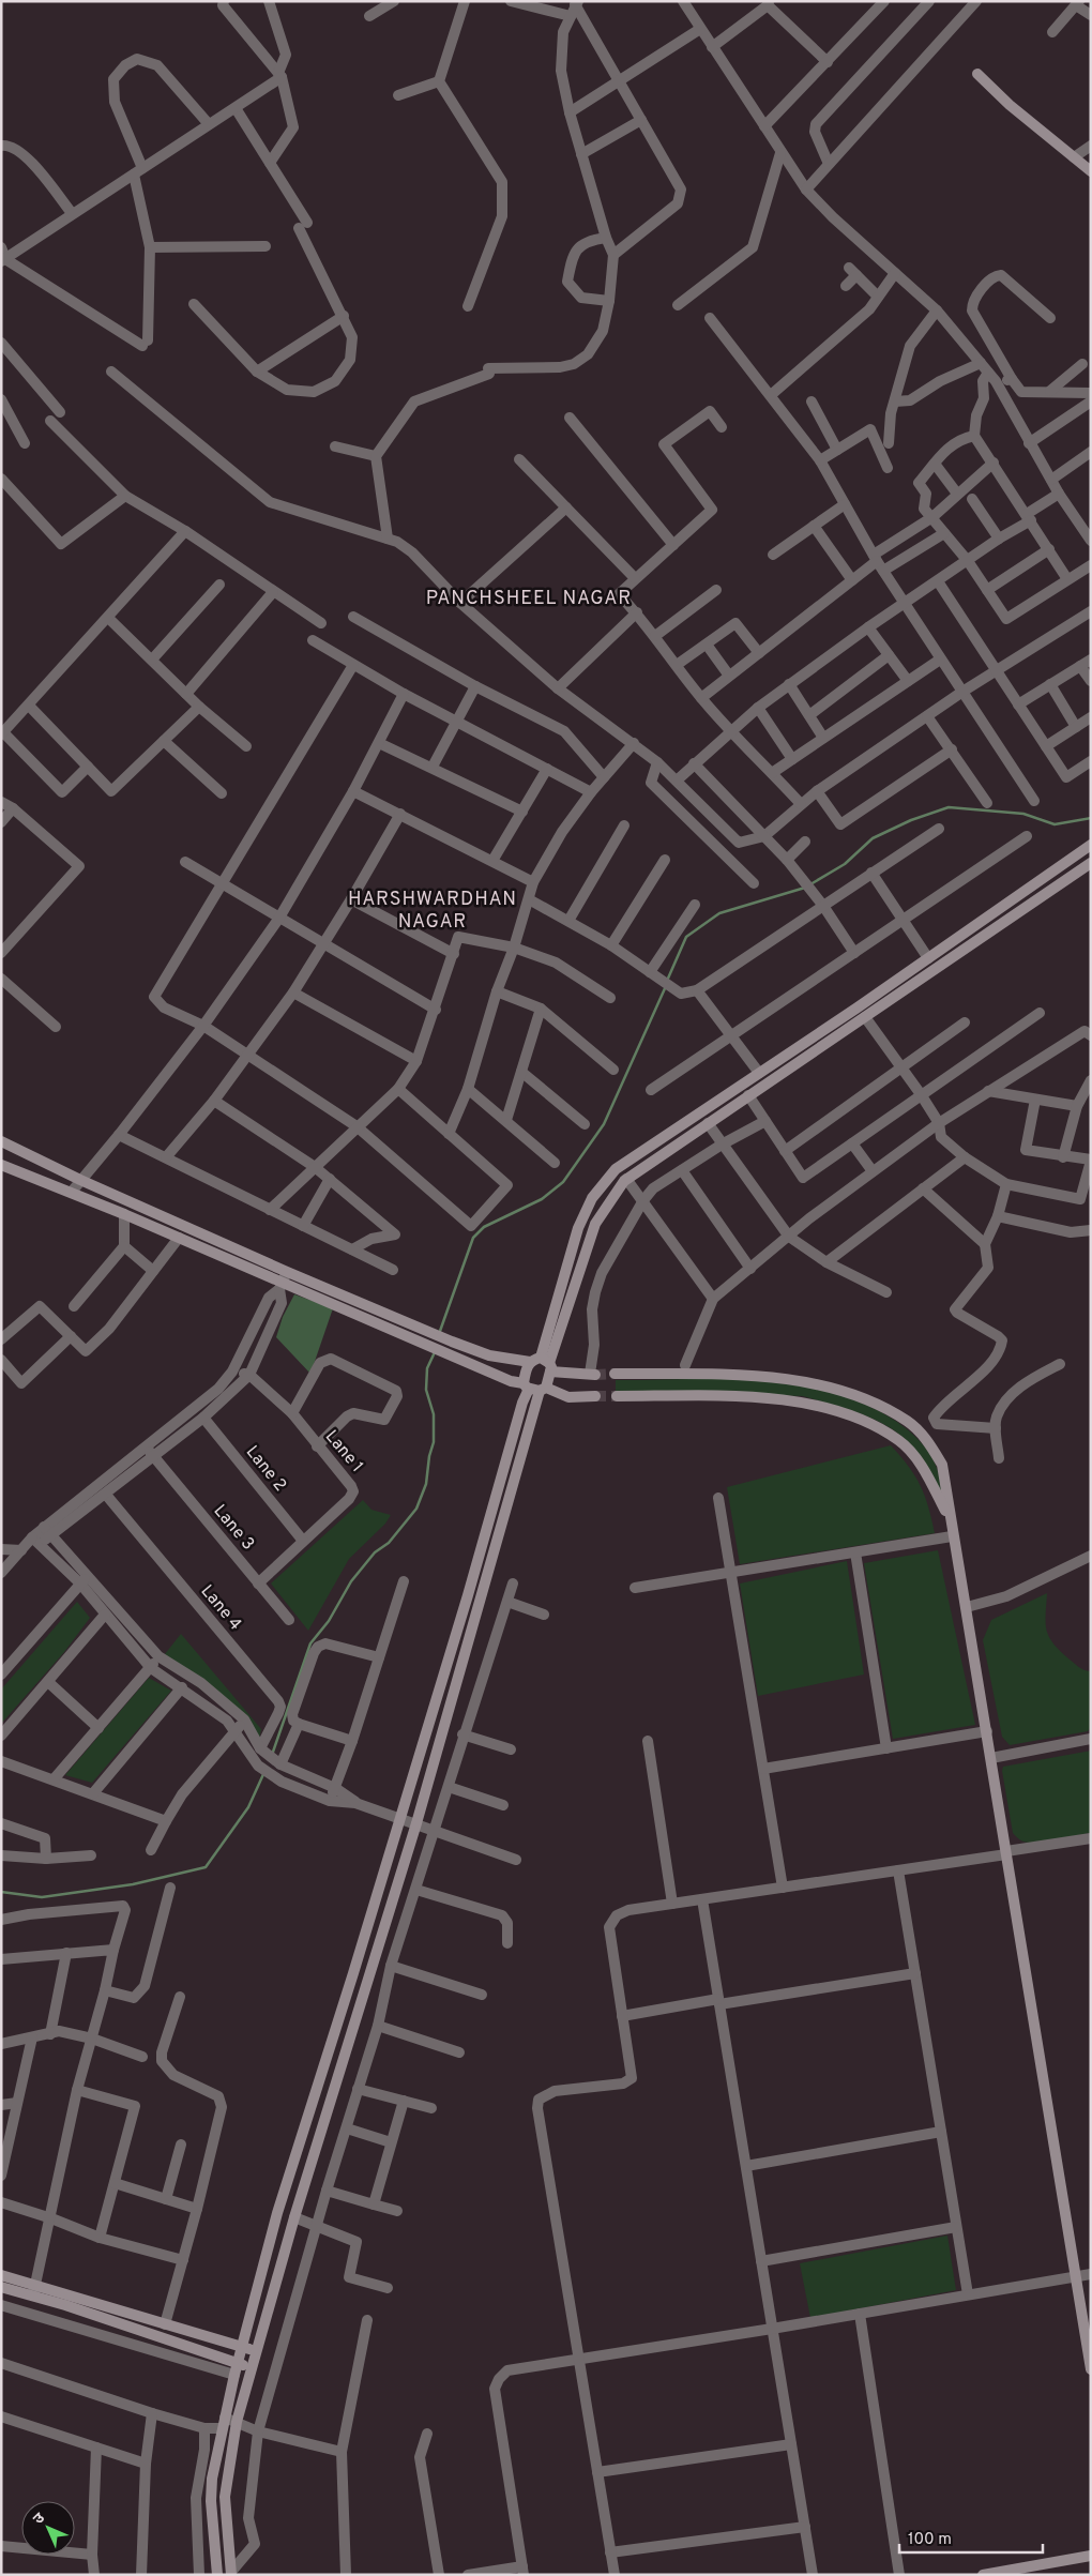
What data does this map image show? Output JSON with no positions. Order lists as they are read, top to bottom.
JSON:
{
  "streets": {
    "street": [
      "Lane 1",
      "Lane 2",
      "Lane 3",
      "Lane 4"
    ]
  },
  "crossings": [
    ["Lane 1", "Lane 2"],
    ["Lane 1", "Lane 3"]
  ],
  "districts": ["PANCHSHEEL NAGAR", "HARSHWARDHAN NAGAR"],
  "scale_bar": "100 m",
  "north": "top left"
}
